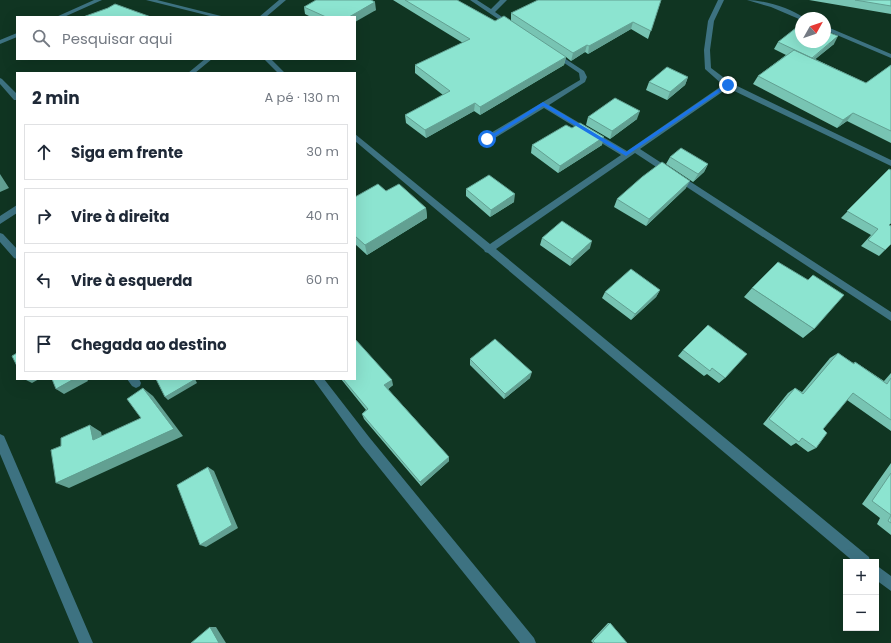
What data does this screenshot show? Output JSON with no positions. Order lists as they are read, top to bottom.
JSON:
{
  "north": "top right",
  "page": {
    "search": "Pesquisar aqui",
    "heading": ["2 min", "A pé · 130 m"],
    "list": [
      ["Siga em frente", "30 m"],
      ["Vire à direita", "40 m"],
      ["Vire à esquerda", "60 m"],
      "Chegada ao destino"
    ],
    "map_buttons": ["+", "−"]
  }
}
